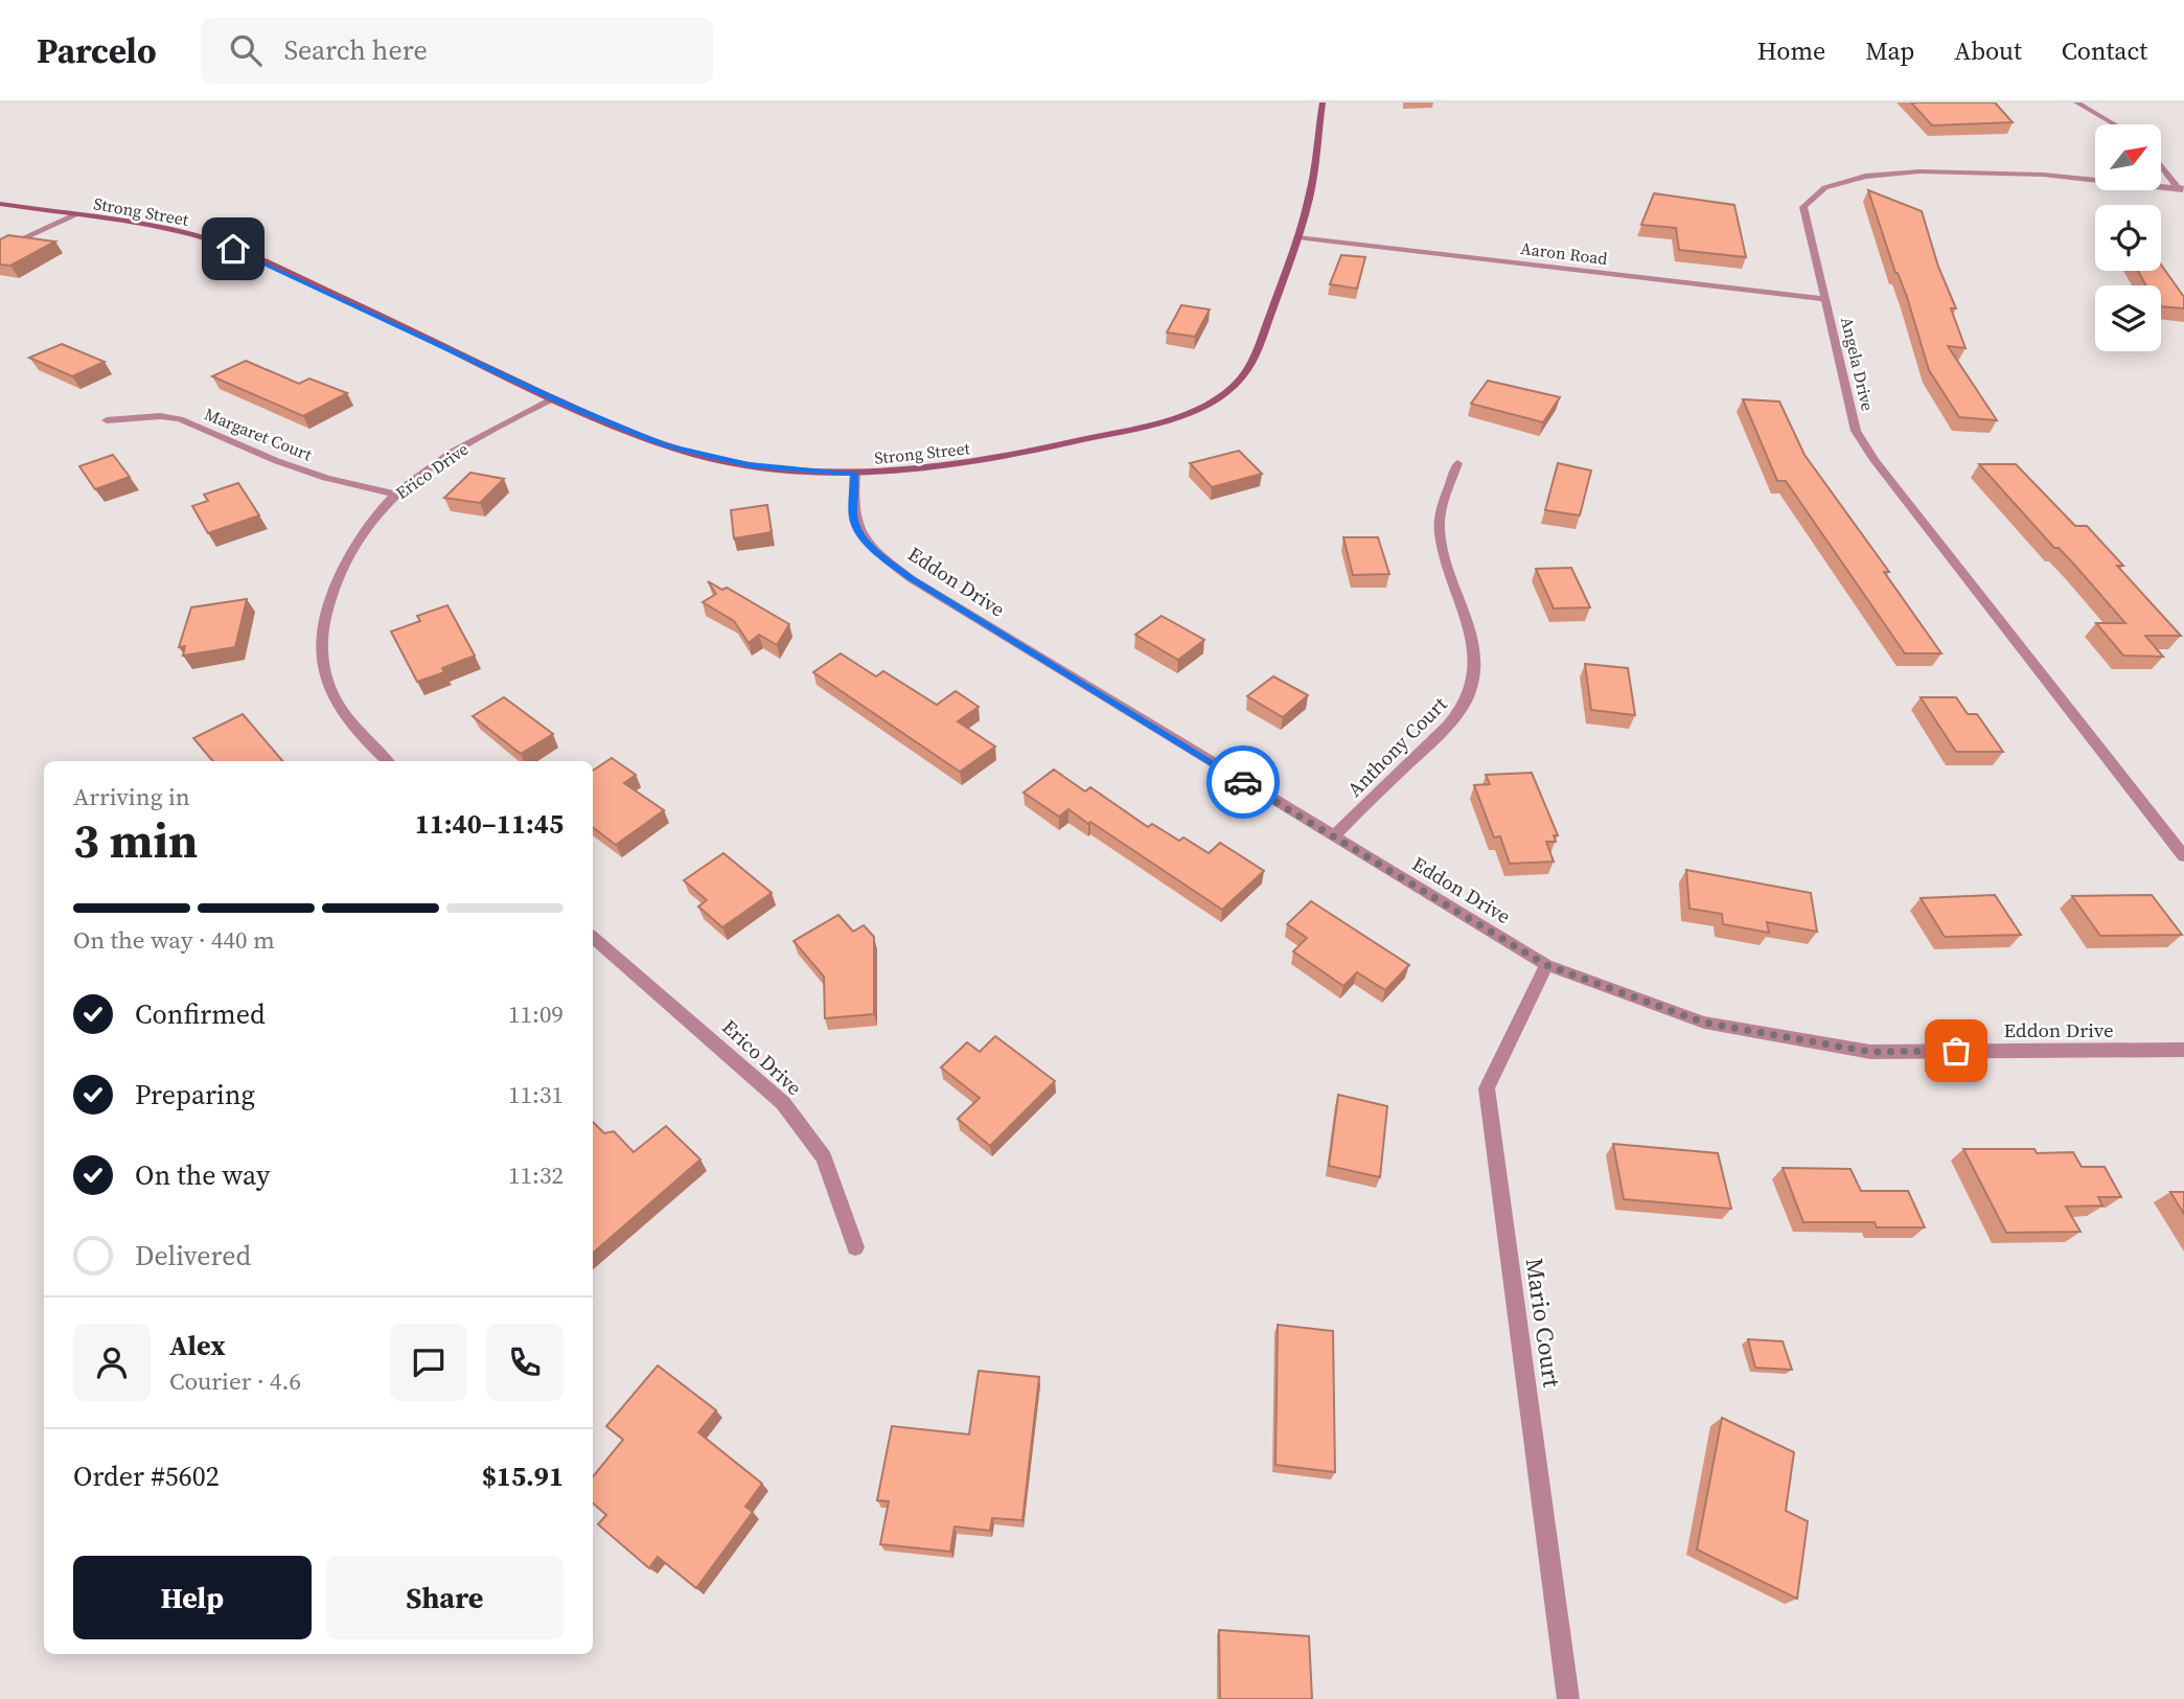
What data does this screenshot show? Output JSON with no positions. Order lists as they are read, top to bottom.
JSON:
{
  "streets": {
    "street": [
      "Strong Street",
      "Aaron Road",
      "Angela Drive",
      "Margaret Court",
      "Erico Drive",
      "Eddon Drive",
      "Anthony Court",
      "Mario Court"
    ]
  },
  "crossings": [
    ["Strong Street", "Aaron Road"],
    ["Strong Street", "Erico Drive"],
    ["Strong Street", "Eddon Drive"],
    ["Aaron Road", "Angela Drive"],
    ["Margaret Court", "Erico Drive"],
    ["Eddon Drive", "Anthony Court"],
    ["Eddon Drive", "Mario Court"]
  ],
  "north": "top right",
  "page": {
    "header": "Parcelo",
    "search": "Search here",
    "nav": [
      "Home",
      "Map",
      "About",
      "Contact"
    ],
    "heading": ["3 min", "Arriving in", "11:40–11:45"],
    "panel": [
      "Alex",
      "Courier · 4.6",
      "Order #5602",
      "$15.91"
    ],
    "bar": "On the way · 440 m",
    "list": [
      ["Confirmed", "11:09"],
      ["Preparing", "11:31"],
      ["On the way", "11:32"],
      "Delivered"
    ],
    "buttons": ["Help", "Share"]
  }
}
